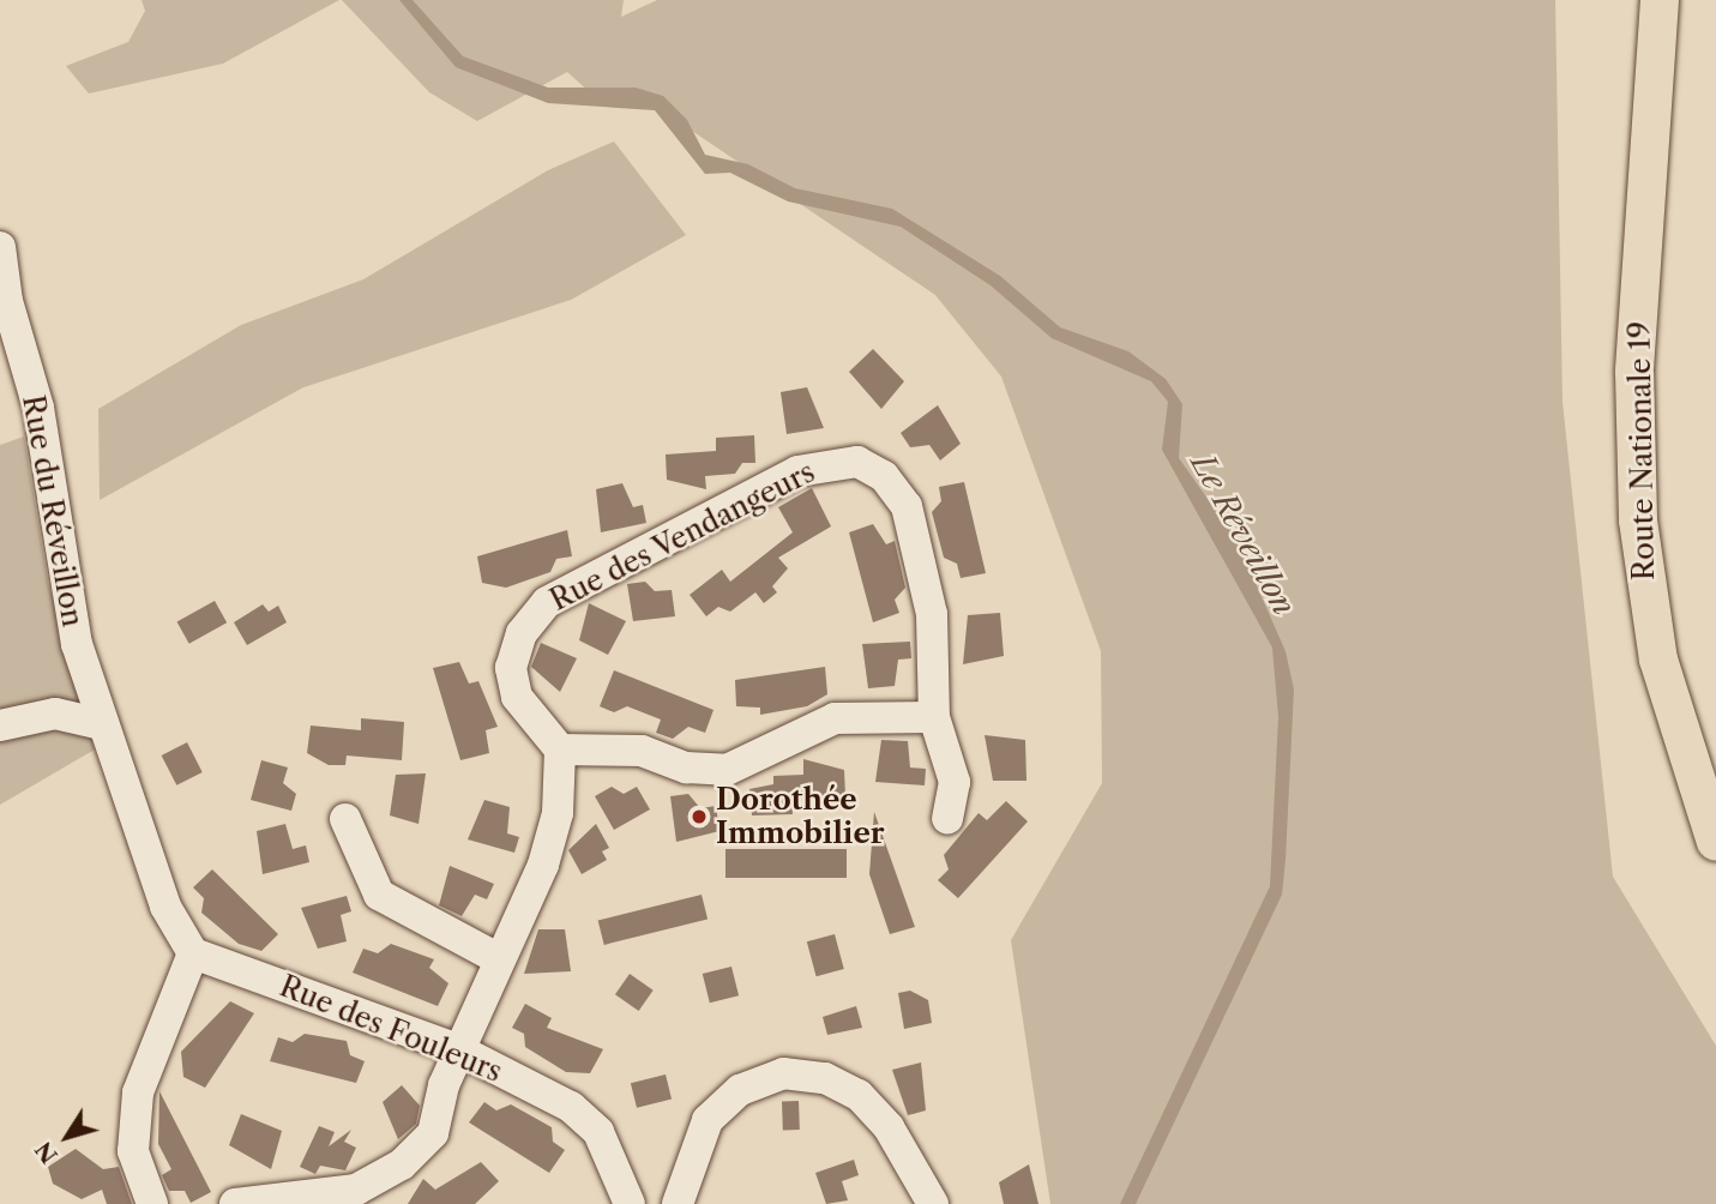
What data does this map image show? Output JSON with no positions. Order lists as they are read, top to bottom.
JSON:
{
  "streets": {
    "main road": ["Route Nationale 19"],
    "street": ["Rue du Réveillon", "Rue des Vendangeurs", "Rue des Fouleurs"]
  },
  "crossings": [
    ["Rue du Réveillon", "Rue des Fouleurs"]
  ],
  "water": ["Le Réveillon"],
  "places": ["Dorothée Immobilier"],
  "north": "bottom left"
}
